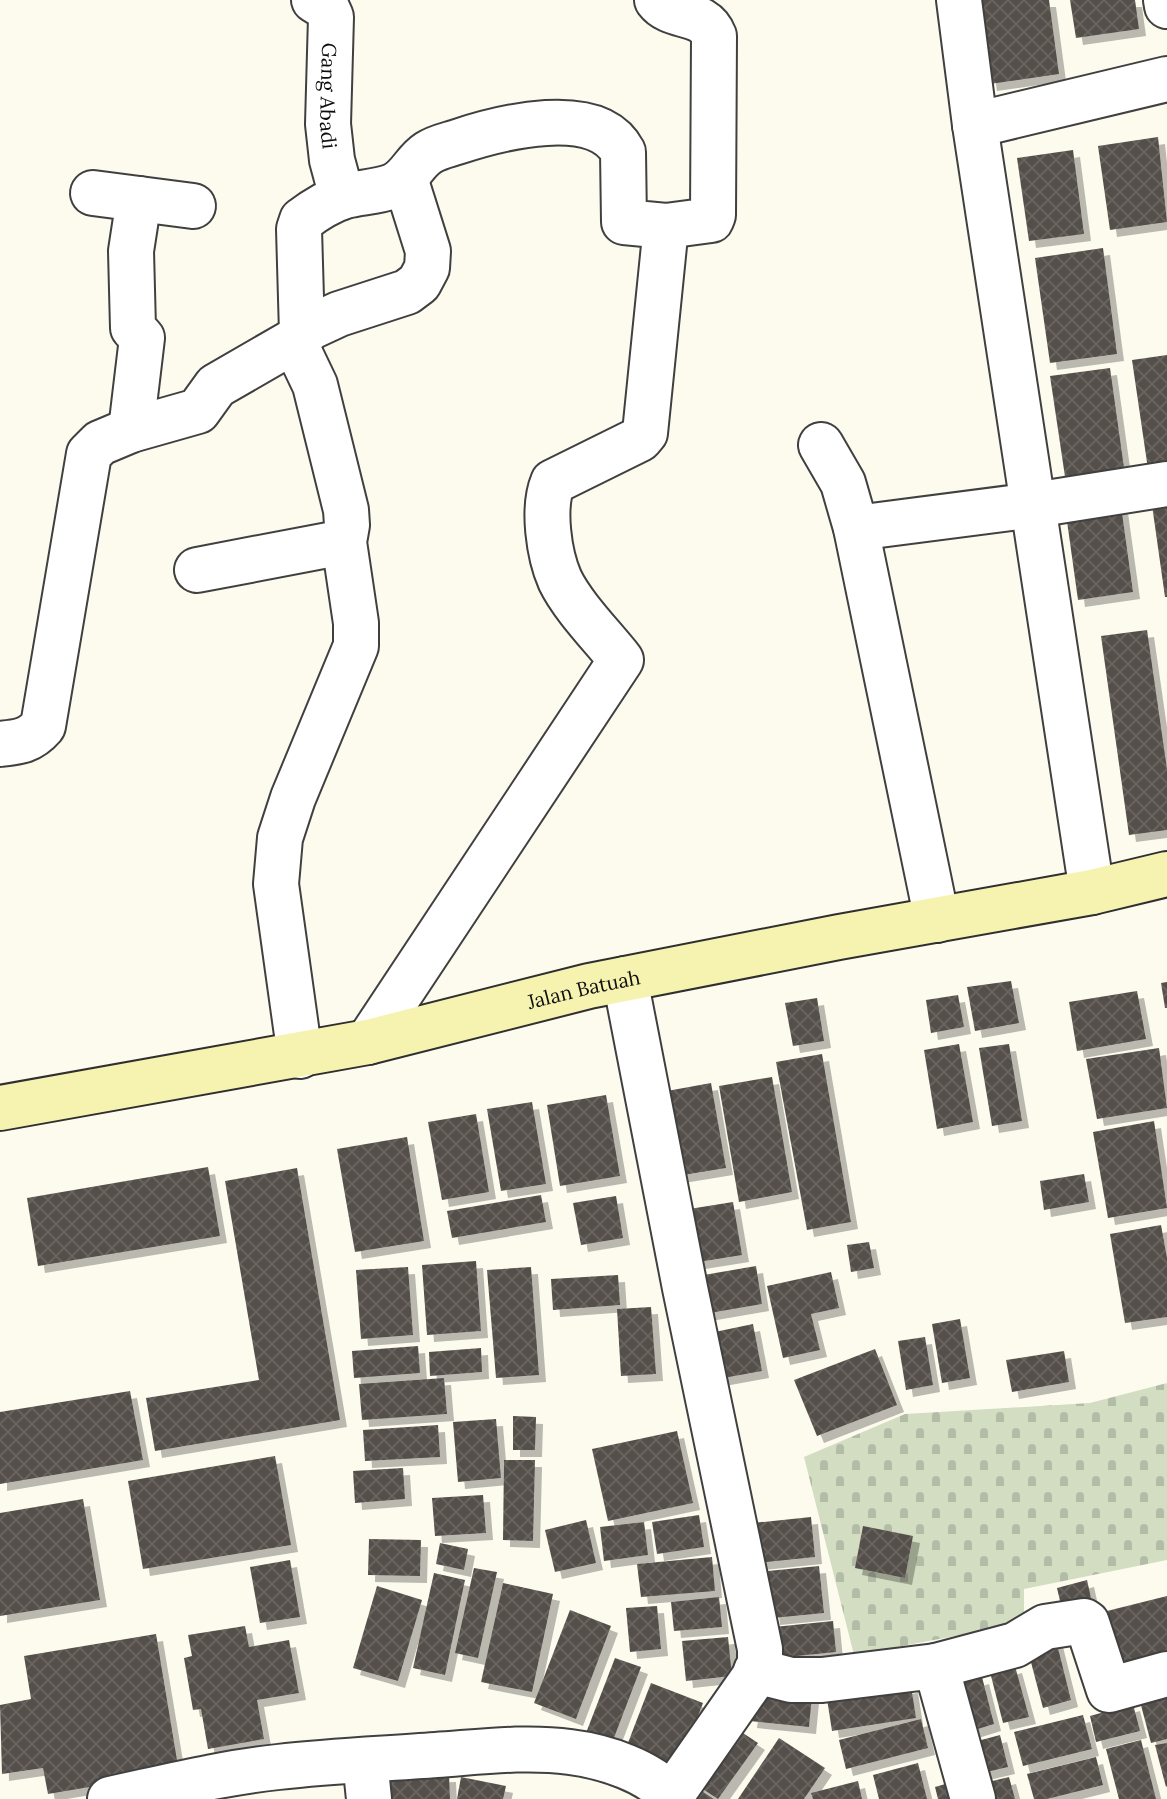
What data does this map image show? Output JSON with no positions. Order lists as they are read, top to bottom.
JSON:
{
  "streets": {
    "street": ["Gang Abadi", "Jalan Batuah"]
  }
}
